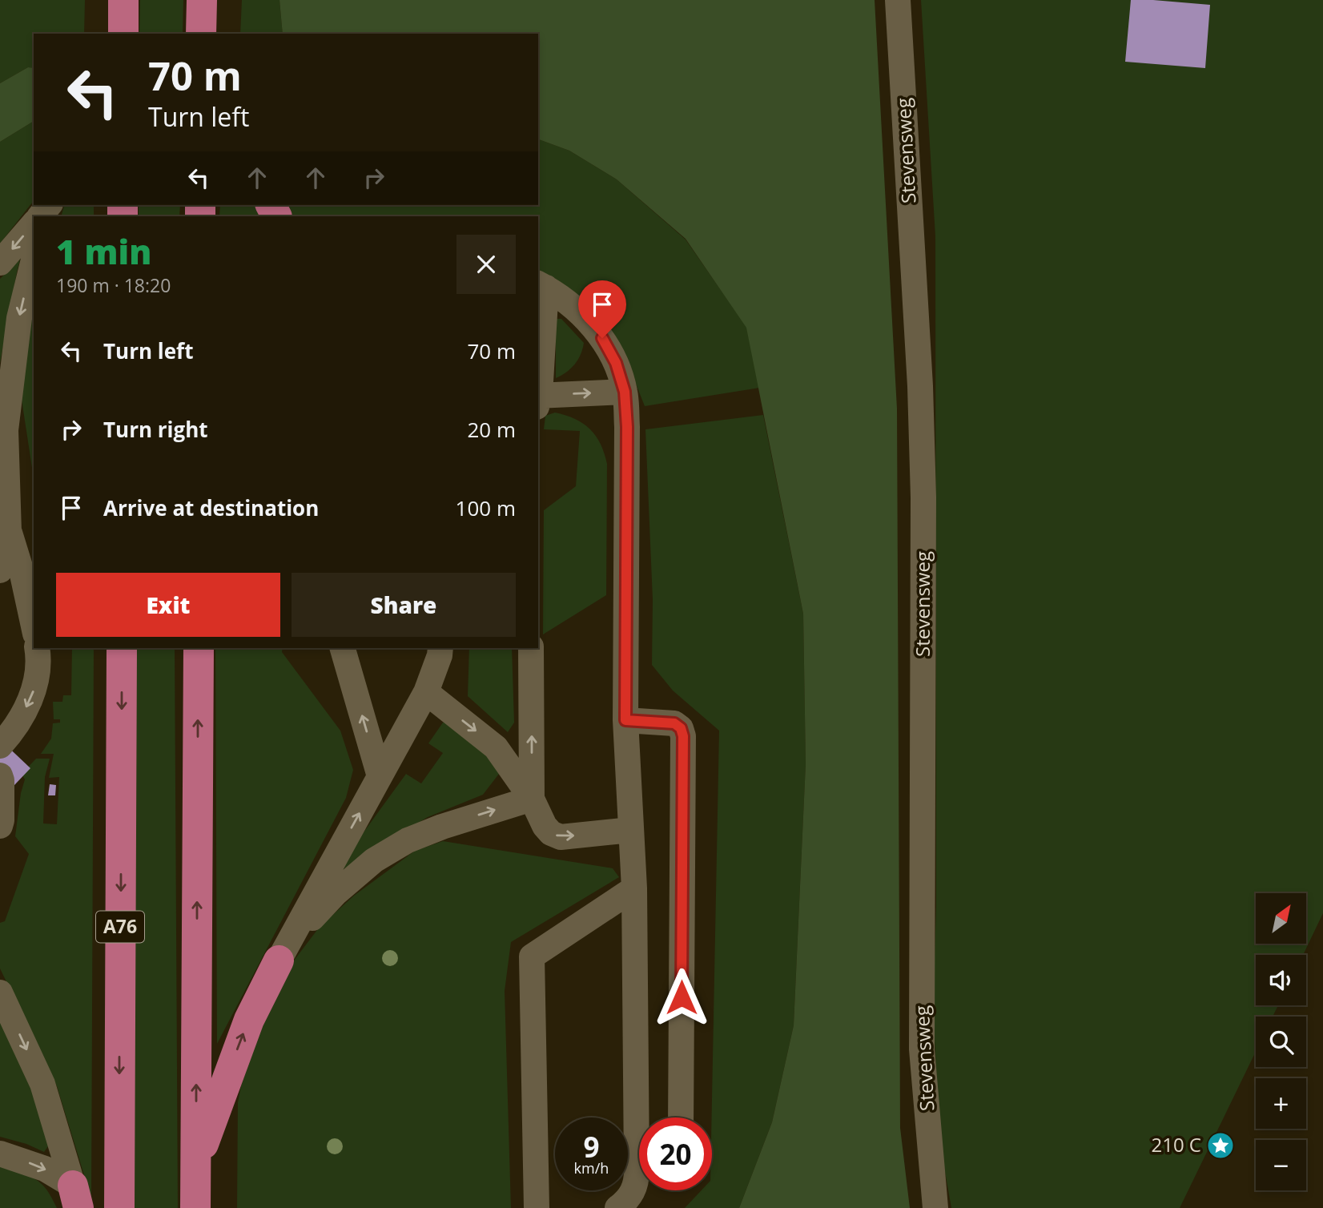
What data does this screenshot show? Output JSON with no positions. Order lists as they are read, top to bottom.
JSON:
{
  "streets": {
    "highway": ["A76"],
    "street": ["Stevensweg"]
  },
  "places": {
    "place": ["210 C"]
  },
  "north": "top right",
  "page": {
    "turn": ["70 m", "Turn left"],
    "heading": ["1 min", "190 m · 18:20"],
    "list": [
      {
        "name": "Turn left",
        "value": "70 m"
      },
      {
        "name": "Turn right",
        "value": "20 m"
      },
      {
        "name": "Arrive at destination",
        "value": "100 m"
      }
    ],
    "buttons": ["Exit", "Share"],
    "map_buttons": ["+", "−"],
    "speed": "9 km/h",
    "limit": "20"
  }
}
